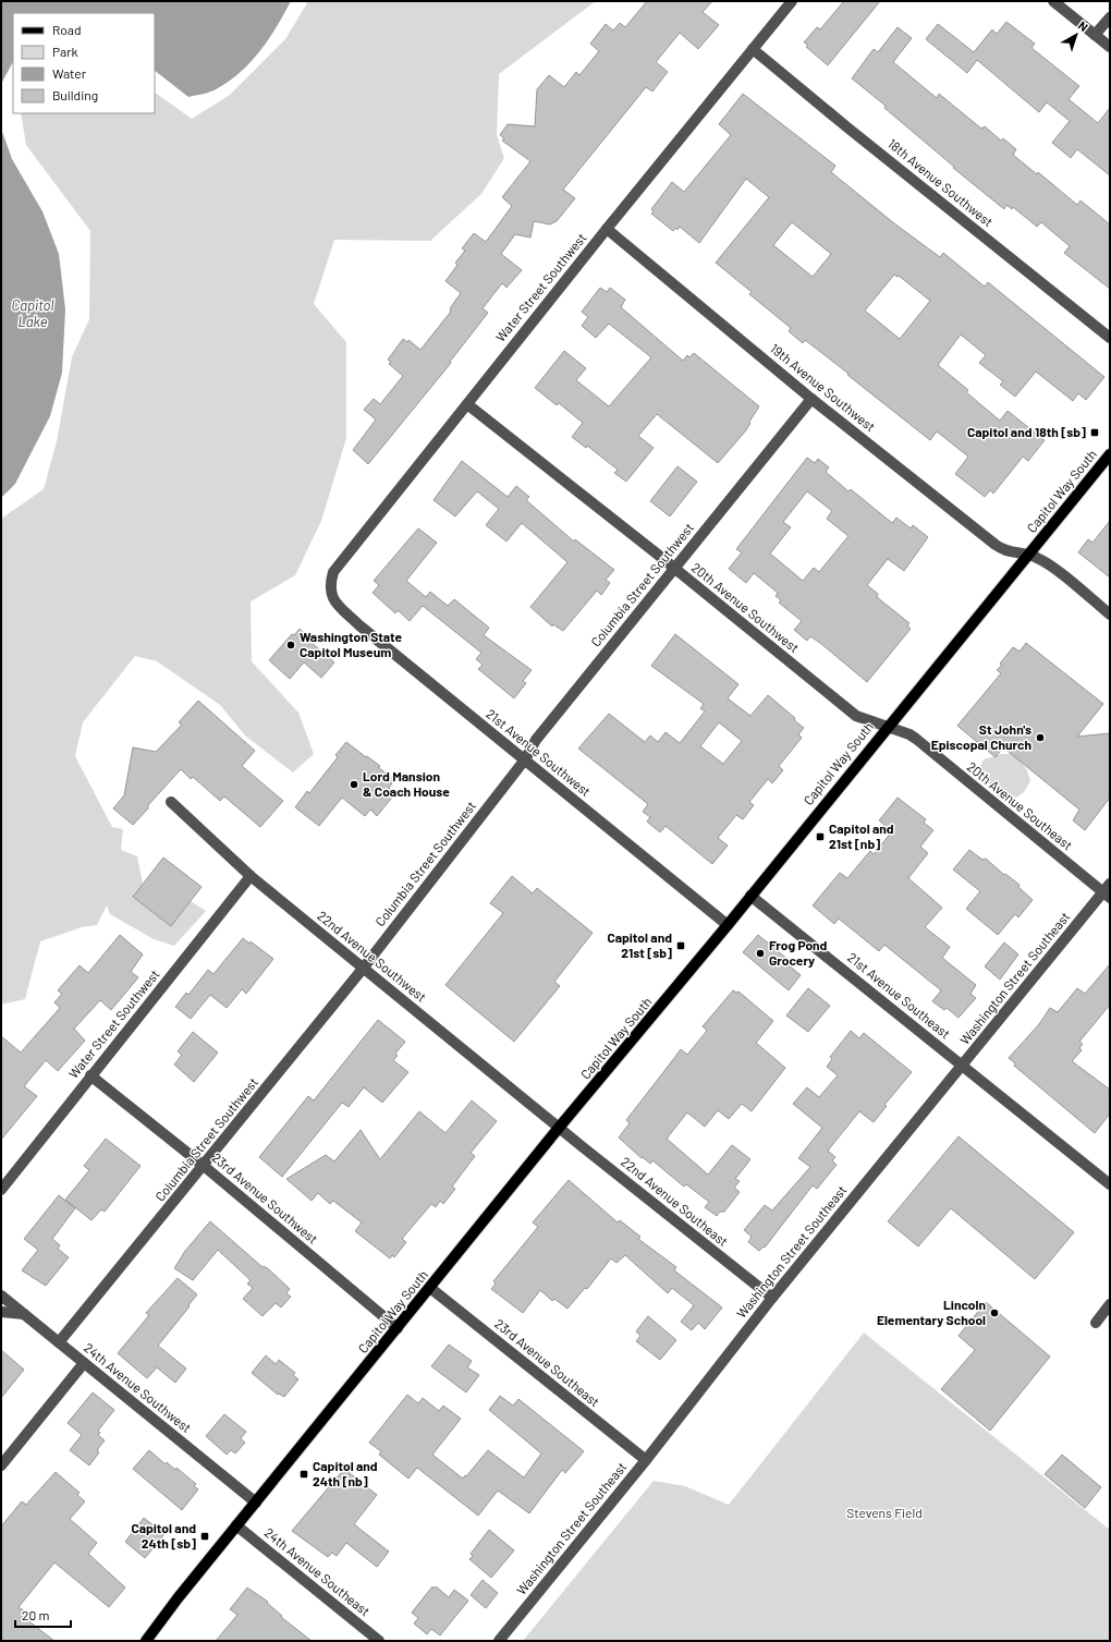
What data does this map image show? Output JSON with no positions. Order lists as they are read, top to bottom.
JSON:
{
  "streets": {
    "main road": ["Capitol Way South"],
    "street": [
      "18th Avenue Southwest",
      "Water Street Southwest",
      "19th Avenue Southwest",
      "Columbia Street Southwest",
      "20th Avenue Southwest",
      "21st Avenue Southwest",
      "20th Avenue Southeast",
      "22nd Avenue Southwest",
      "Washington Street Southeast",
      "21st Avenue Southeast",
      "23rd Avenue Southwest",
      "22nd Avenue Southeast",
      "23rd Avenue Southeast",
      "24th Avenue Southwest",
      "24th Avenue Southeast"
    ]
  },
  "crossings": [
    ["18th Avenue Southwest", "Water Street Southwest"],
    ["Water Street Southwest", "19th Avenue Southwest"],
    ["Water Street Southwest", "20th Avenue Southwest"],
    ["Water Street Southwest", "21st Avenue Southwest"],
    ["Water Street Southwest", "22nd Avenue Southwest"],
    ["Water Street Southwest", "23rd Avenue Southwest"],
    ["19th Avenue Southwest", "Capitol Way South"],
    ["19th Avenue Southwest", "Columbia Street Southwest"],
    ["Capitol Way South", "20th Avenue Southwest"],
    ["Capitol Way South", "21st Avenue Southwest"],
    ["Capitol Way South", "20th Avenue Southeast"],
    ["Capitol Way South", "22nd Avenue Southwest"],
    ["Capitol Way South", "21st Avenue Southeast"],
    ["Capitol Way South", "23rd Avenue Southwest"],
    ["Capitol Way South", "22nd Avenue Southeast"],
    ["Capitol Way South", "23rd Avenue Southeast"],
    ["Capitol Way South", "24th Avenue Southwest"],
    ["Capitol Way South", "24th Avenue Southeast"],
    ["Columbia Street Southwest", "20th Avenue Southwest"],
    ["Columbia Street Southwest", "21st Avenue Southwest"],
    ["Columbia Street Southwest", "22nd Avenue Southwest"],
    ["Columbia Street Southwest", "23rd Avenue Southwest"],
    ["Columbia Street Southwest", "24th Avenue Southwest"],
    ["20th Avenue Southwest", "20th Avenue Southeast"],
    ["20th Avenue Southeast", "Washington Street Southeast"],
    ["22nd Avenue Southwest", "22nd Avenue Southeast"],
    ["Washington Street Southeast", "21st Avenue Southeast"],
    ["Washington Street Southeast", "22nd Avenue Southeast"],
    ["Washington Street Southeast", "23rd Avenue Southeast"]
  ],
  "water": ["Capitol Lake"],
  "parks": ["Stevens Field"],
  "places": {
    "transit": [
      "Capitol and 18th [sb]",
      "Capitol and 21st [nb]",
      "Capitol and 21st [sb]",
      "Capitol and 24th [nb]",
      "Capitol and 24th [sb]"
    ],
    "other": [
      "Washington State Capitol Museum",
      "St John's Episcopal Church",
      "Lord Mansion & Coach House",
      "Frog Pond Grocery",
      "Lincoln Elementary School"
    ]
  },
  "legend": [
    "Road",
    "Park",
    "Water",
    "Building"
  ],
  "scale_bar": "20 m",
  "north": "top right"
}
